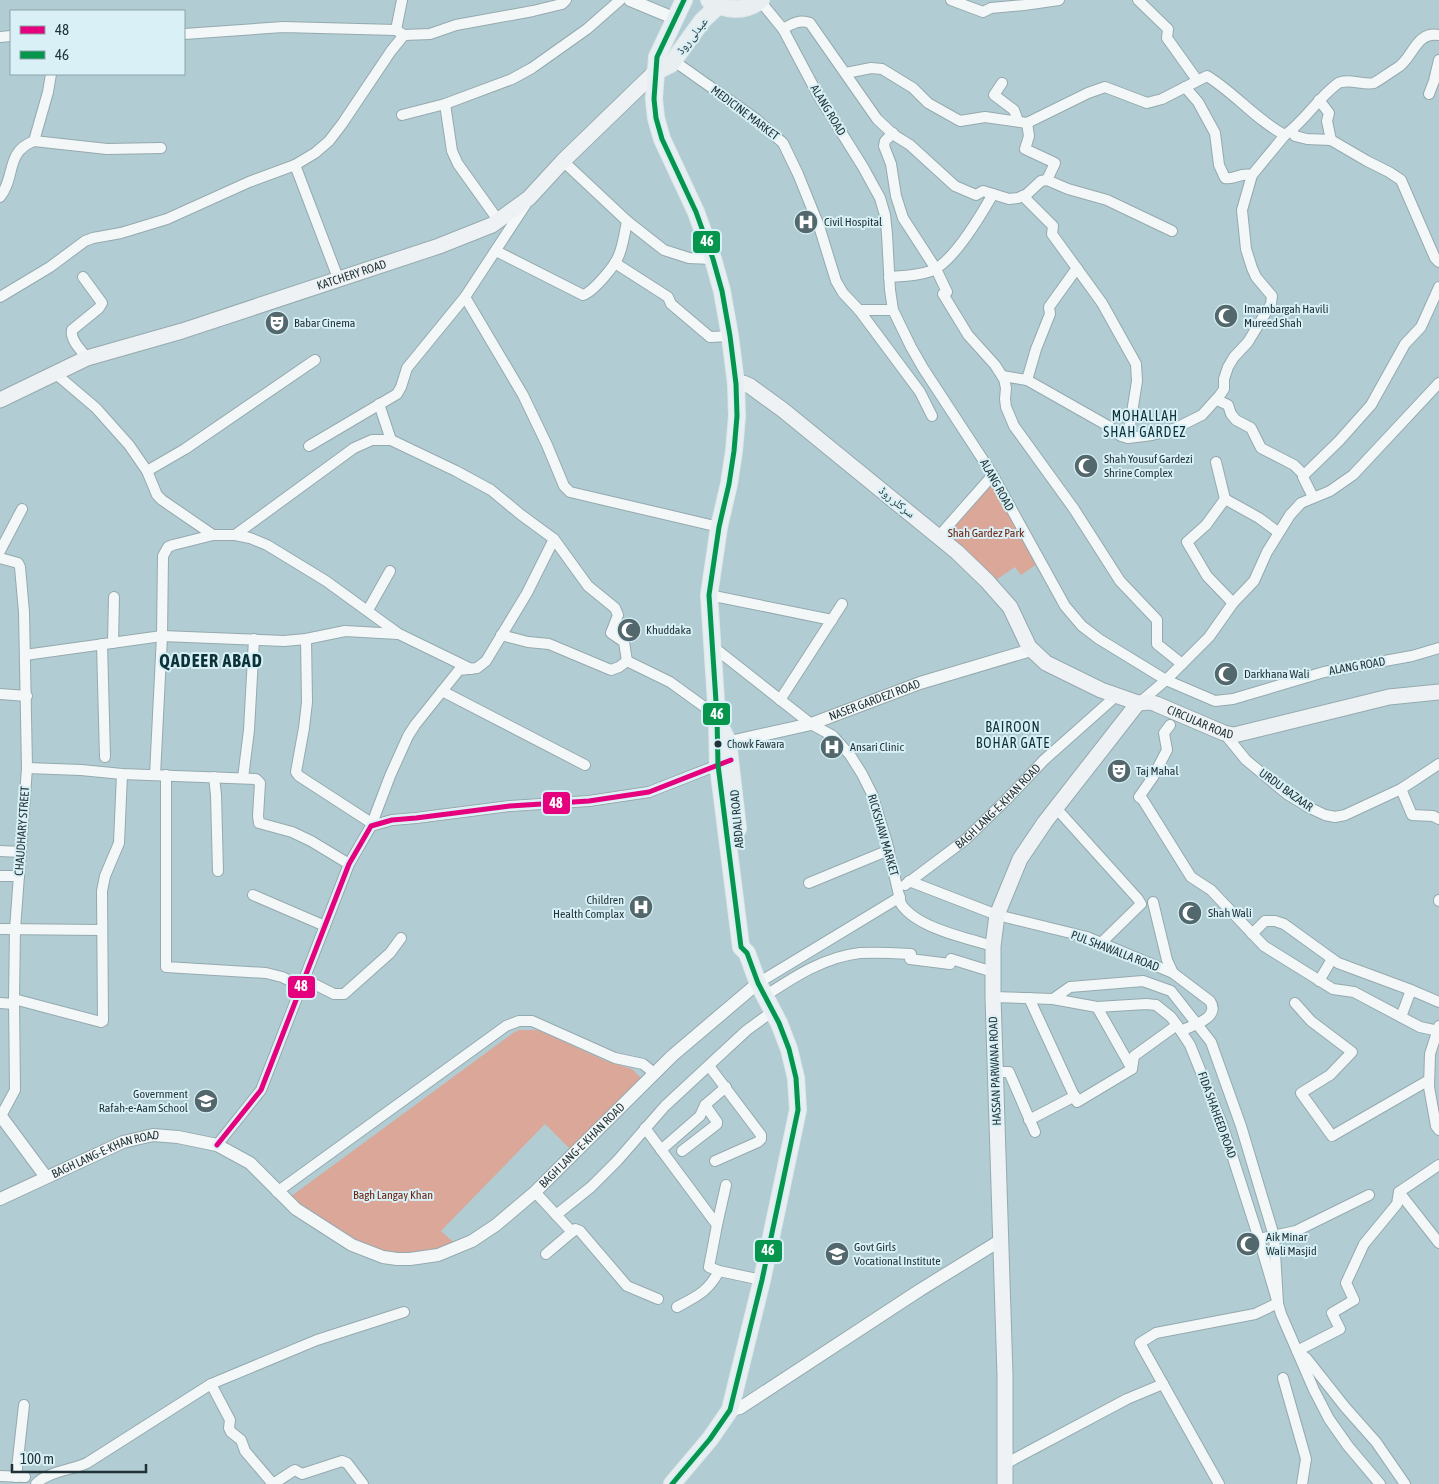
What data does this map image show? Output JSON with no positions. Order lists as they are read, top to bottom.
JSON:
{
  "streets": {
    "main road": [
      "عبدلی روڈ",
      "KATCHERY ROAD",
      "سرکلر روڈ",
      "CIRCULAR ROAD",
      "ABDALI ROAD",
      "HASSAN PARWANA ROAD"
    ],
    "street": [
      "ALANG ROAD",
      "MEDICINE MARKET",
      "NASER GARDEZI ROAD",
      "URDU BAZAAR",
      "BAGH LANG-E-KHAN ROAD",
      "CHAUDHARY STREET",
      "RICKSHAW MARKET",
      "PUL SHAWALLA ROAD",
      "FIDA SHAHEED ROAD"
    ]
  },
  "crossings": [
    ["عبدلی روڈ", "MEDICINE MARKET"],
    ["عبدلی روڈ", "KATCHERY ROAD"],
    ["عبدلی روڈ", "ABDALI ROAD"],
    ["KATCHERY ROAD", "ABDALI ROAD"],
    ["سرکلر روڈ", "NASER GARDEZI ROAD"],
    ["سرکلر روڈ", "CIRCULAR ROAD"],
    ["سرکلر روڈ", "ABDALI ROAD"],
    ["NASER GARDEZI ROAD", "CIRCULAR ROAD"],
    ["NASER GARDEZI ROAD", "ABDALI ROAD"],
    ["NASER GARDEZI ROAD", "RICKSHAW MARKET"],
    ["CIRCULAR ROAD", "URDU BAZAAR"],
    ["CIRCULAR ROAD", "BAGH LANG-E-KHAN ROAD"],
    ["CIRCULAR ROAD", "HASSAN PARWANA ROAD"],
    ["BAGH LANG-E-KHAN ROAD", "ABDALI ROAD"],
    ["BAGH LANG-E-KHAN ROAD", "RICKSHAW MARKET"],
    ["BAGH LANG-E-KHAN ROAD", "PUL SHAWALLA ROAD"],
    ["ABDALI ROAD", "RICKSHAW MARKET"],
    ["RICKSHAW MARKET", "HASSAN PARWANA ROAD"],
    ["PUL SHAWALLA ROAD", "HASSAN PARWANA ROAD"],
    ["PUL SHAWALLA ROAD", "FIDA SHAHEED ROAD"],
    ["HASSAN PARWANA ROAD", "FIDA SHAHEED ROAD"]
  ],
  "districts": ["MOHALLAH SHAH GARDEZ", "QADEER ABAD", "BAIROON BOHAR GATE"],
  "parks": ["Shah Gardez Park", "Bagh Langay Khan"],
  "places": {
    "hospital": ["Civil Hospital", "Ansari Clinic", "Children Health Complax"],
    "mosque": [
      "Imambargah Havili Mureed Shah",
      "Shah Yousuf Gardezi Shrine Complex",
      "Khuddaka",
      "Darkhana Wali",
      "Shah Wali",
      "Aik Minar Wali Masjid"
    ],
    "theatre": ["Babar Cinema", "Taj Mahal"],
    "other": ["Chowk Fawara"],
    "school or university": ["Government Rafah-e-Aam School", "Govt Girls Vocational Institute"]
  },
  "lines": ["transit line 46", "transit line 48"],
  "legend": ["48", "46"],
  "scale_bar": "100 m"
}
